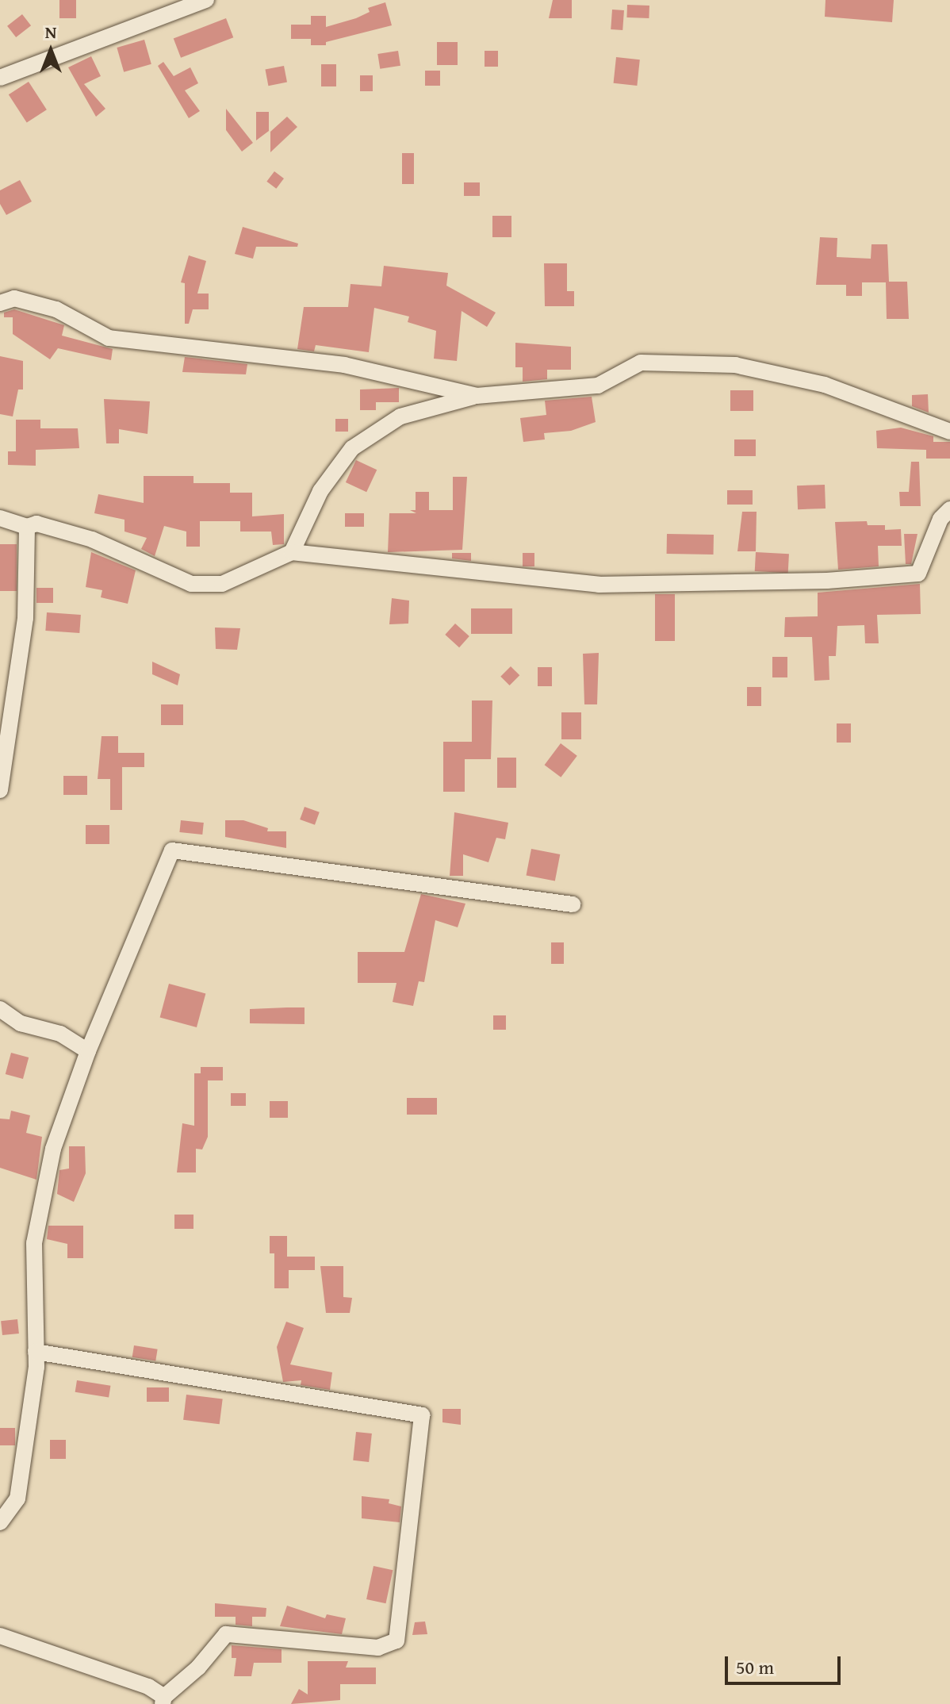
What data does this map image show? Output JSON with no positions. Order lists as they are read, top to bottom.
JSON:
{
  "scale_bar": "50 m",
  "north": "top"
}
